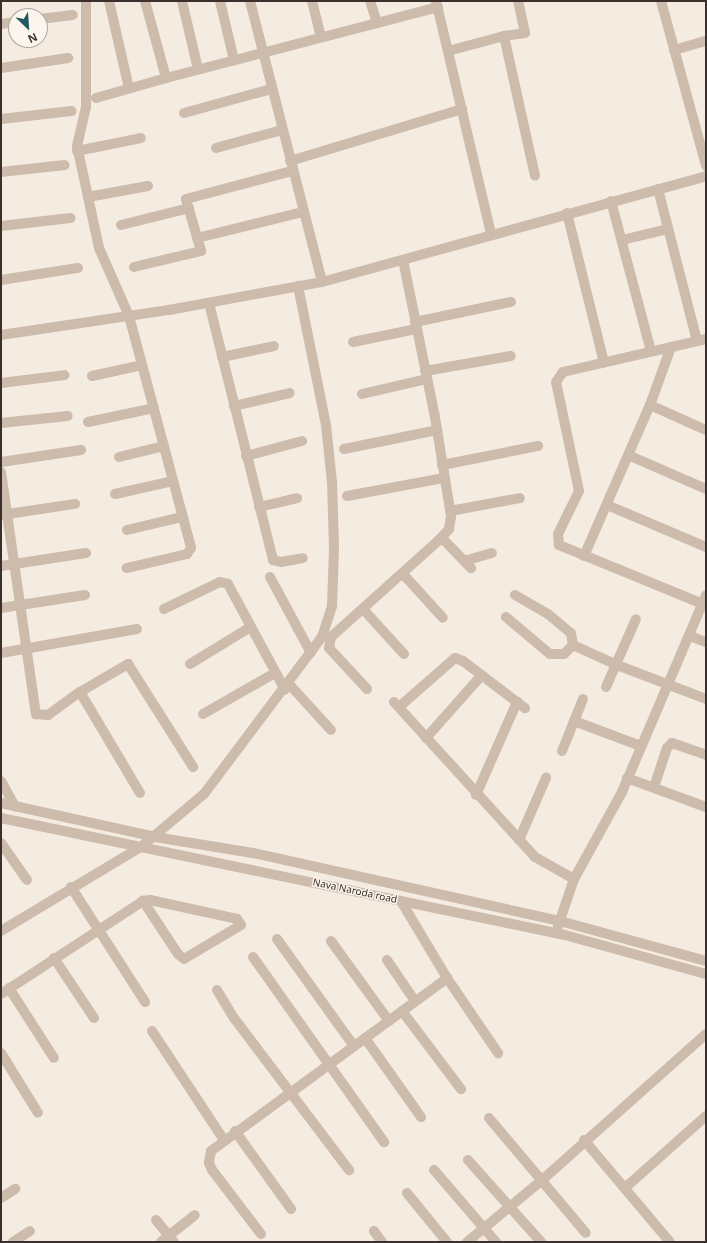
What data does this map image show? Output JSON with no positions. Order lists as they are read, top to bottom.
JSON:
{
  "streets": {
    "street": ["Nava Naroda road"]
  },
  "north": "bottom right"
}
